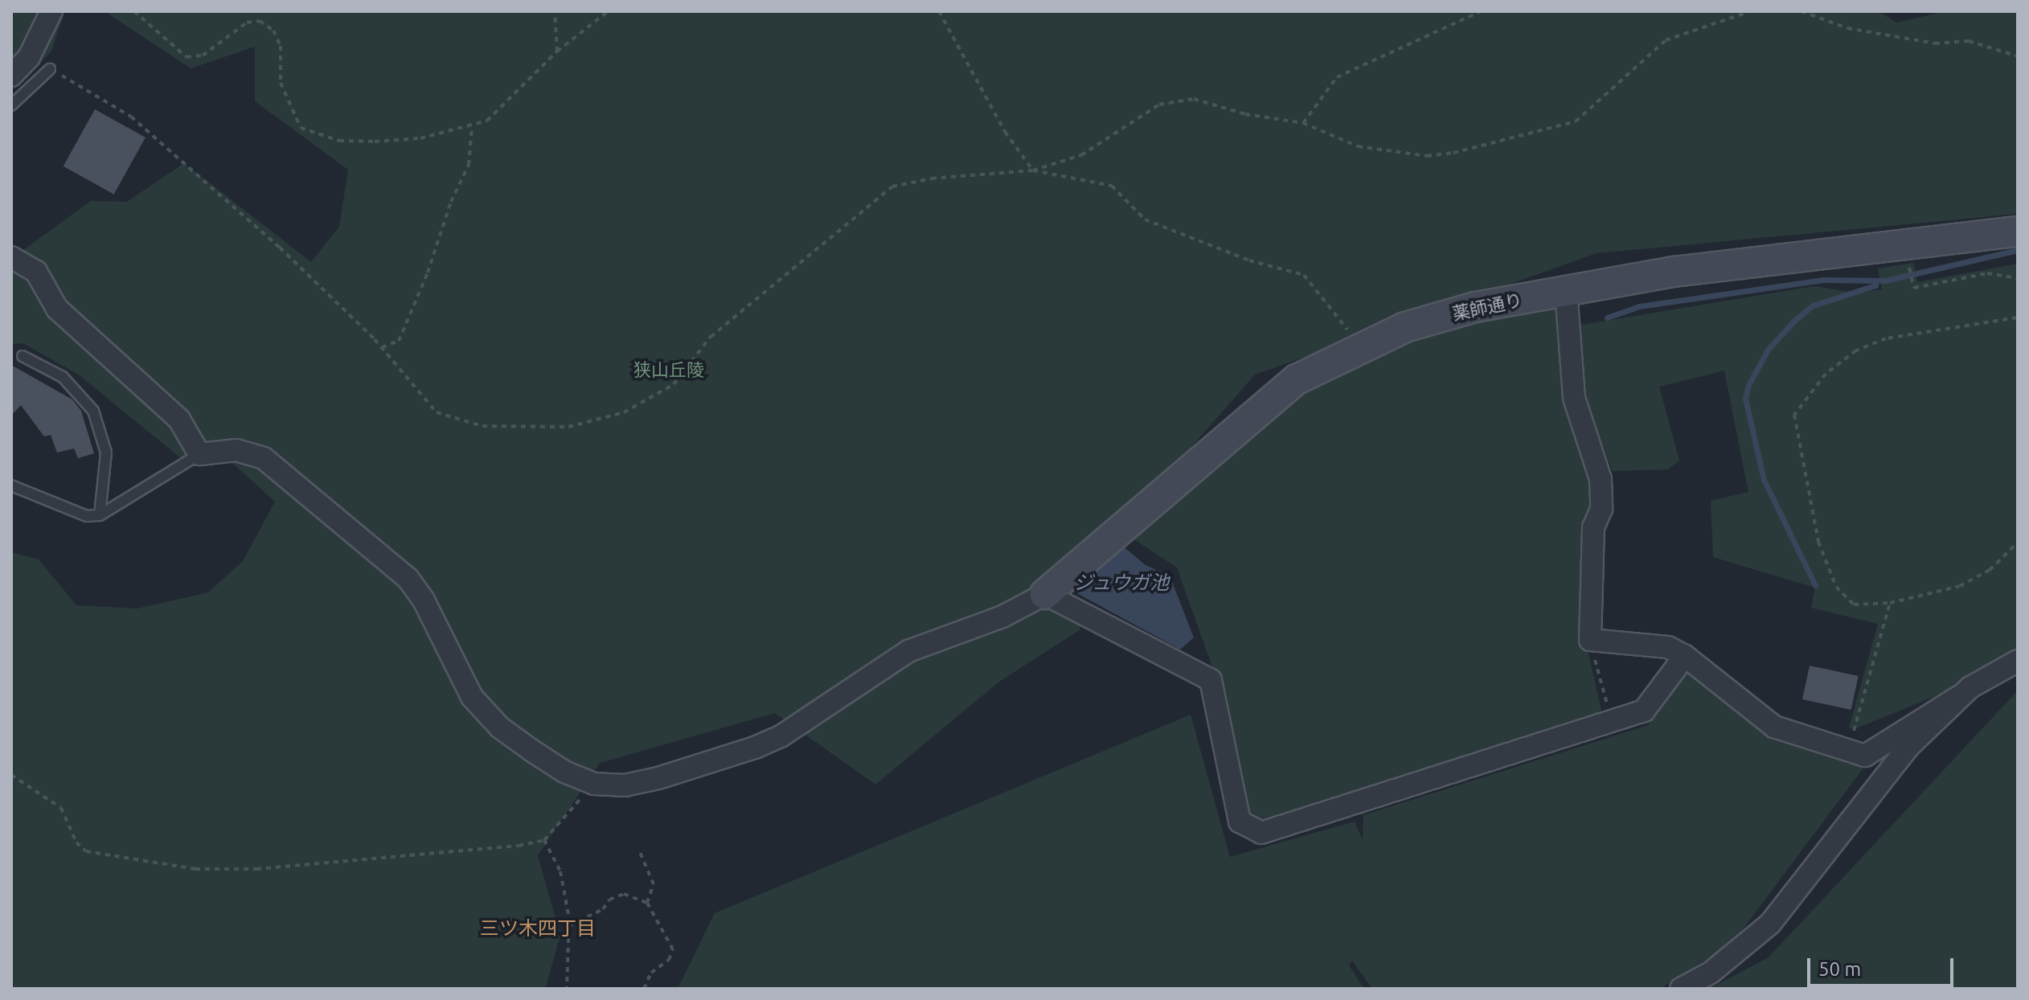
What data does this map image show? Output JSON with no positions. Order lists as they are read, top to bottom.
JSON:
{
  "streets": {
    "street": ["薬師通り"]
  },
  "districts": ["三ツ木四丁目"],
  "water": ["ジュウガ池"],
  "parks": ["狭山丘陵"],
  "scale_bar": "50 m"
}
